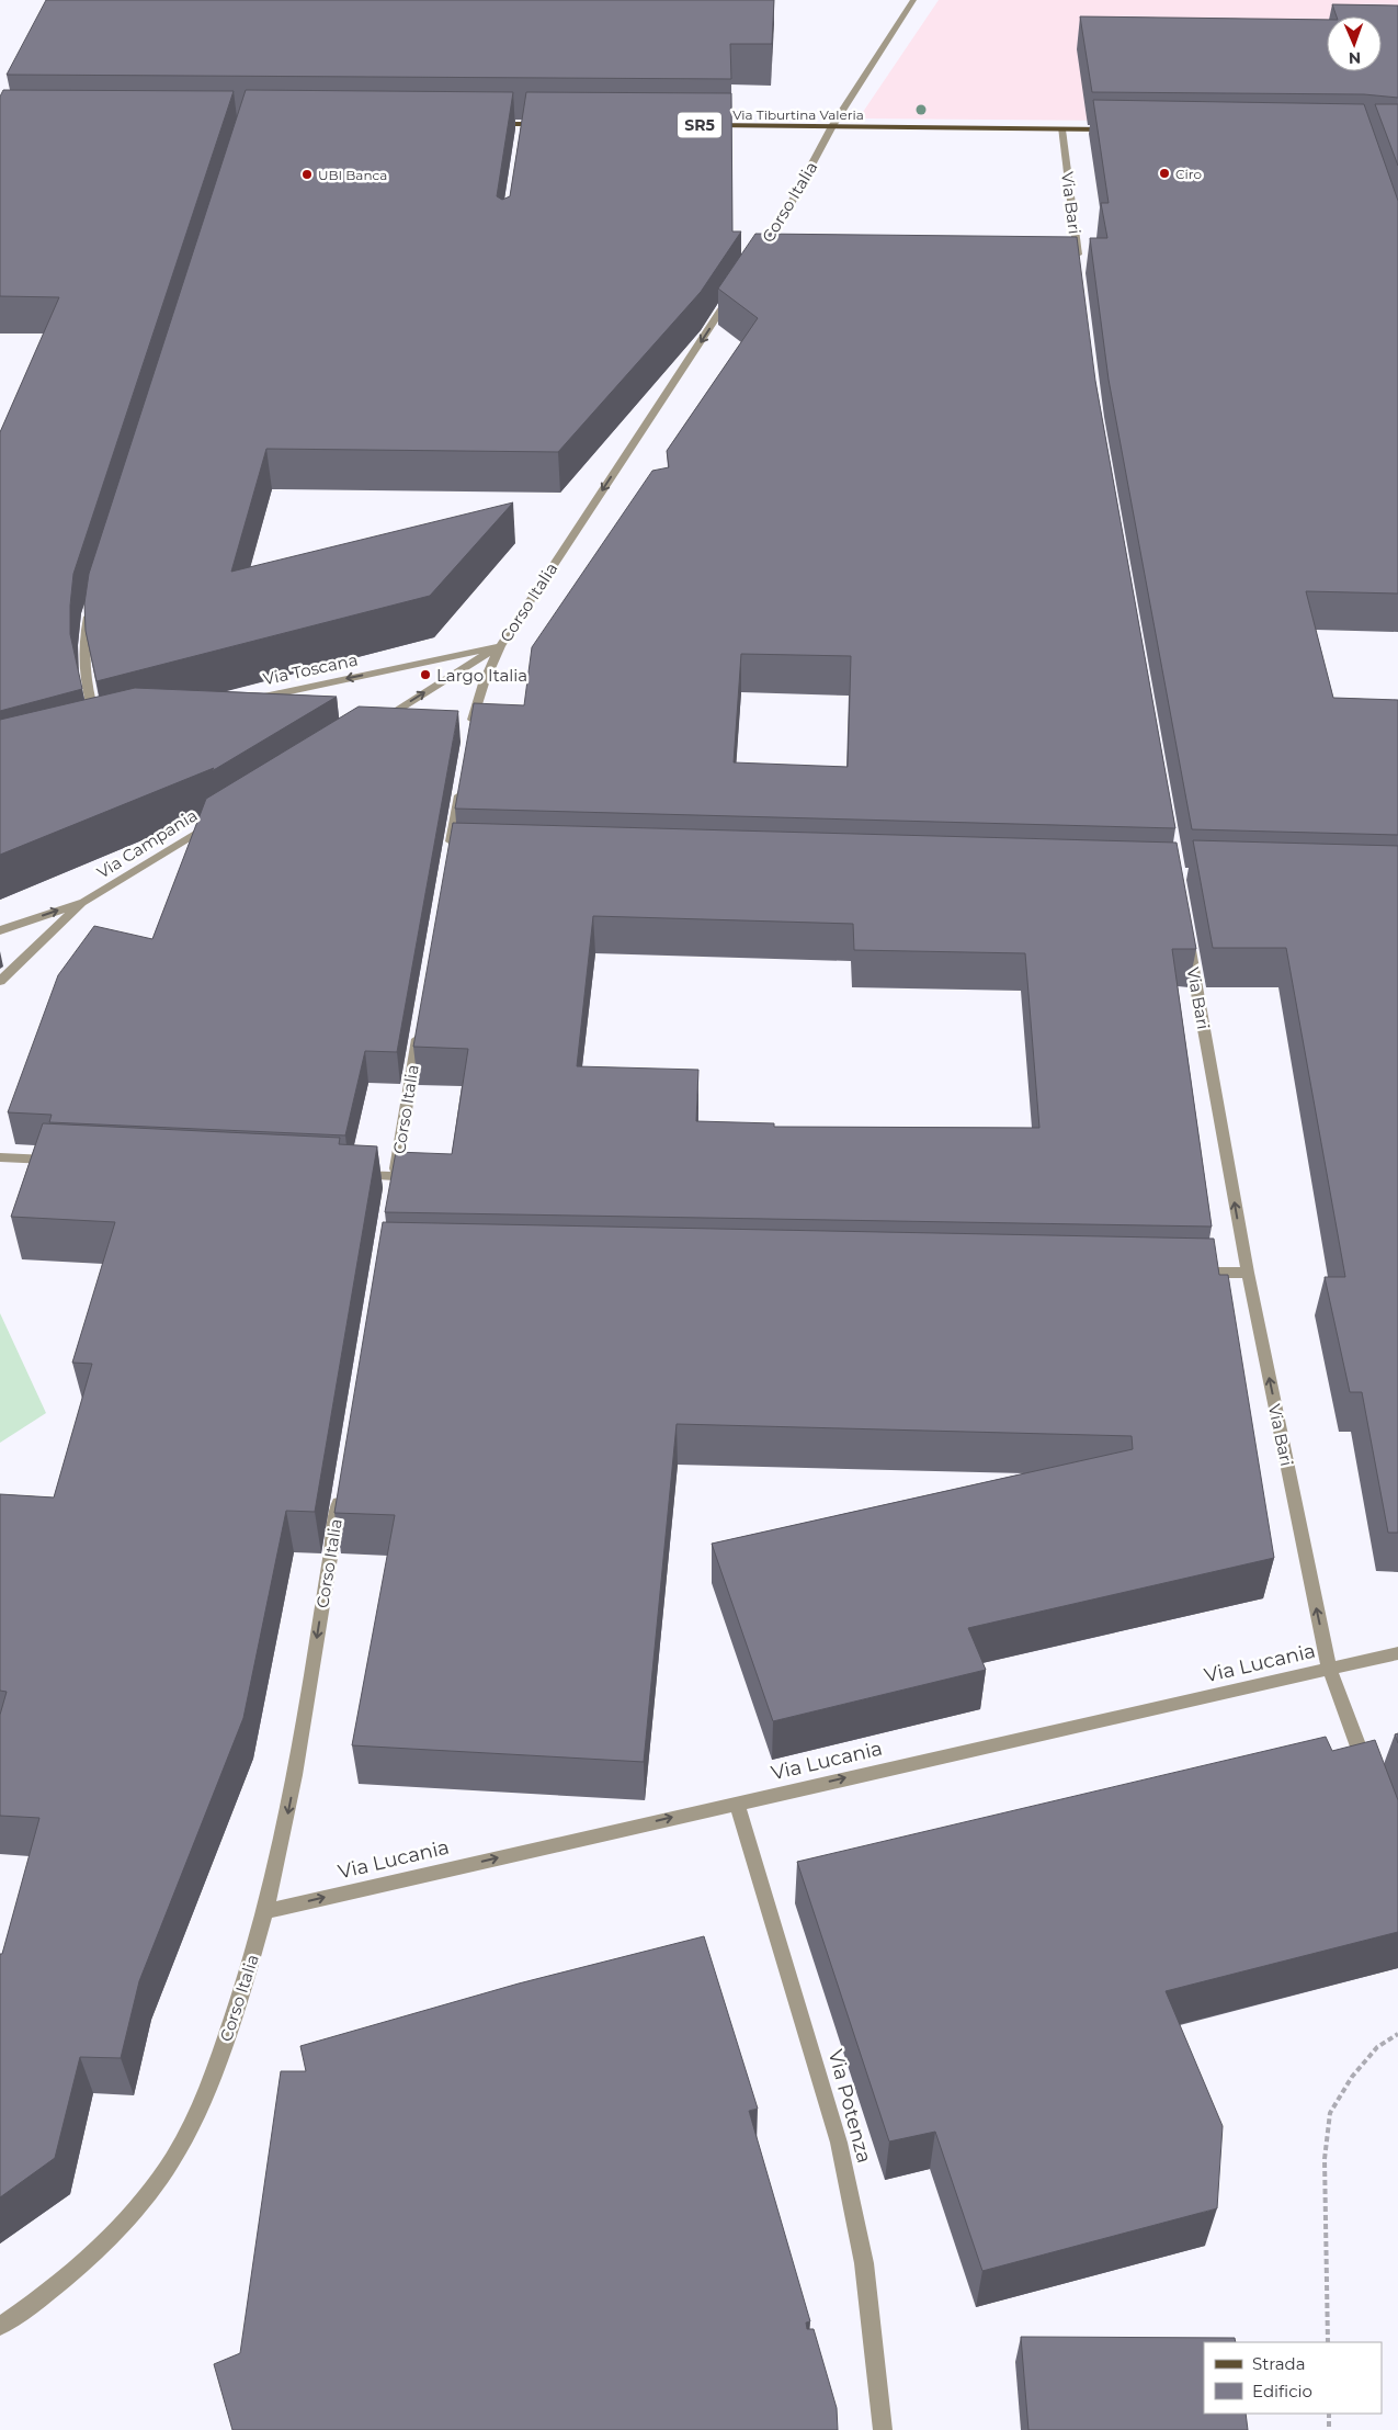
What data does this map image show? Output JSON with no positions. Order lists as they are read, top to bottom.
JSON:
{
  "streets": {
    "main road": ["Via Tiburtina Valeria", "SR5"],
    "street": [
      "Corso Italia",
      "Via Bari",
      "Via Toscana",
      "Via Campania",
      "Via Lucania",
      "Via Potenza"
    ]
  },
  "crossings": [
    ["Via Tiburtina Valeria", "Corso Italia"],
    ["Via Tiburtina Valeria", "Via Bari"],
    ["Corso Italia", "Via Toscana"],
    ["Corso Italia", "Via Lucania"],
    ["Via Bari", "Via Lucania"],
    ["Via Lucania", "Via Potenza"]
  ],
  "one_way": ["Corso Italia", "Via Bari", "Via Lucania"],
  "places": ["Ciro", "UBI Banca", "Largo Italia"],
  "legend": ["Strada", "Edificio"],
  "north": "bottom"
}
